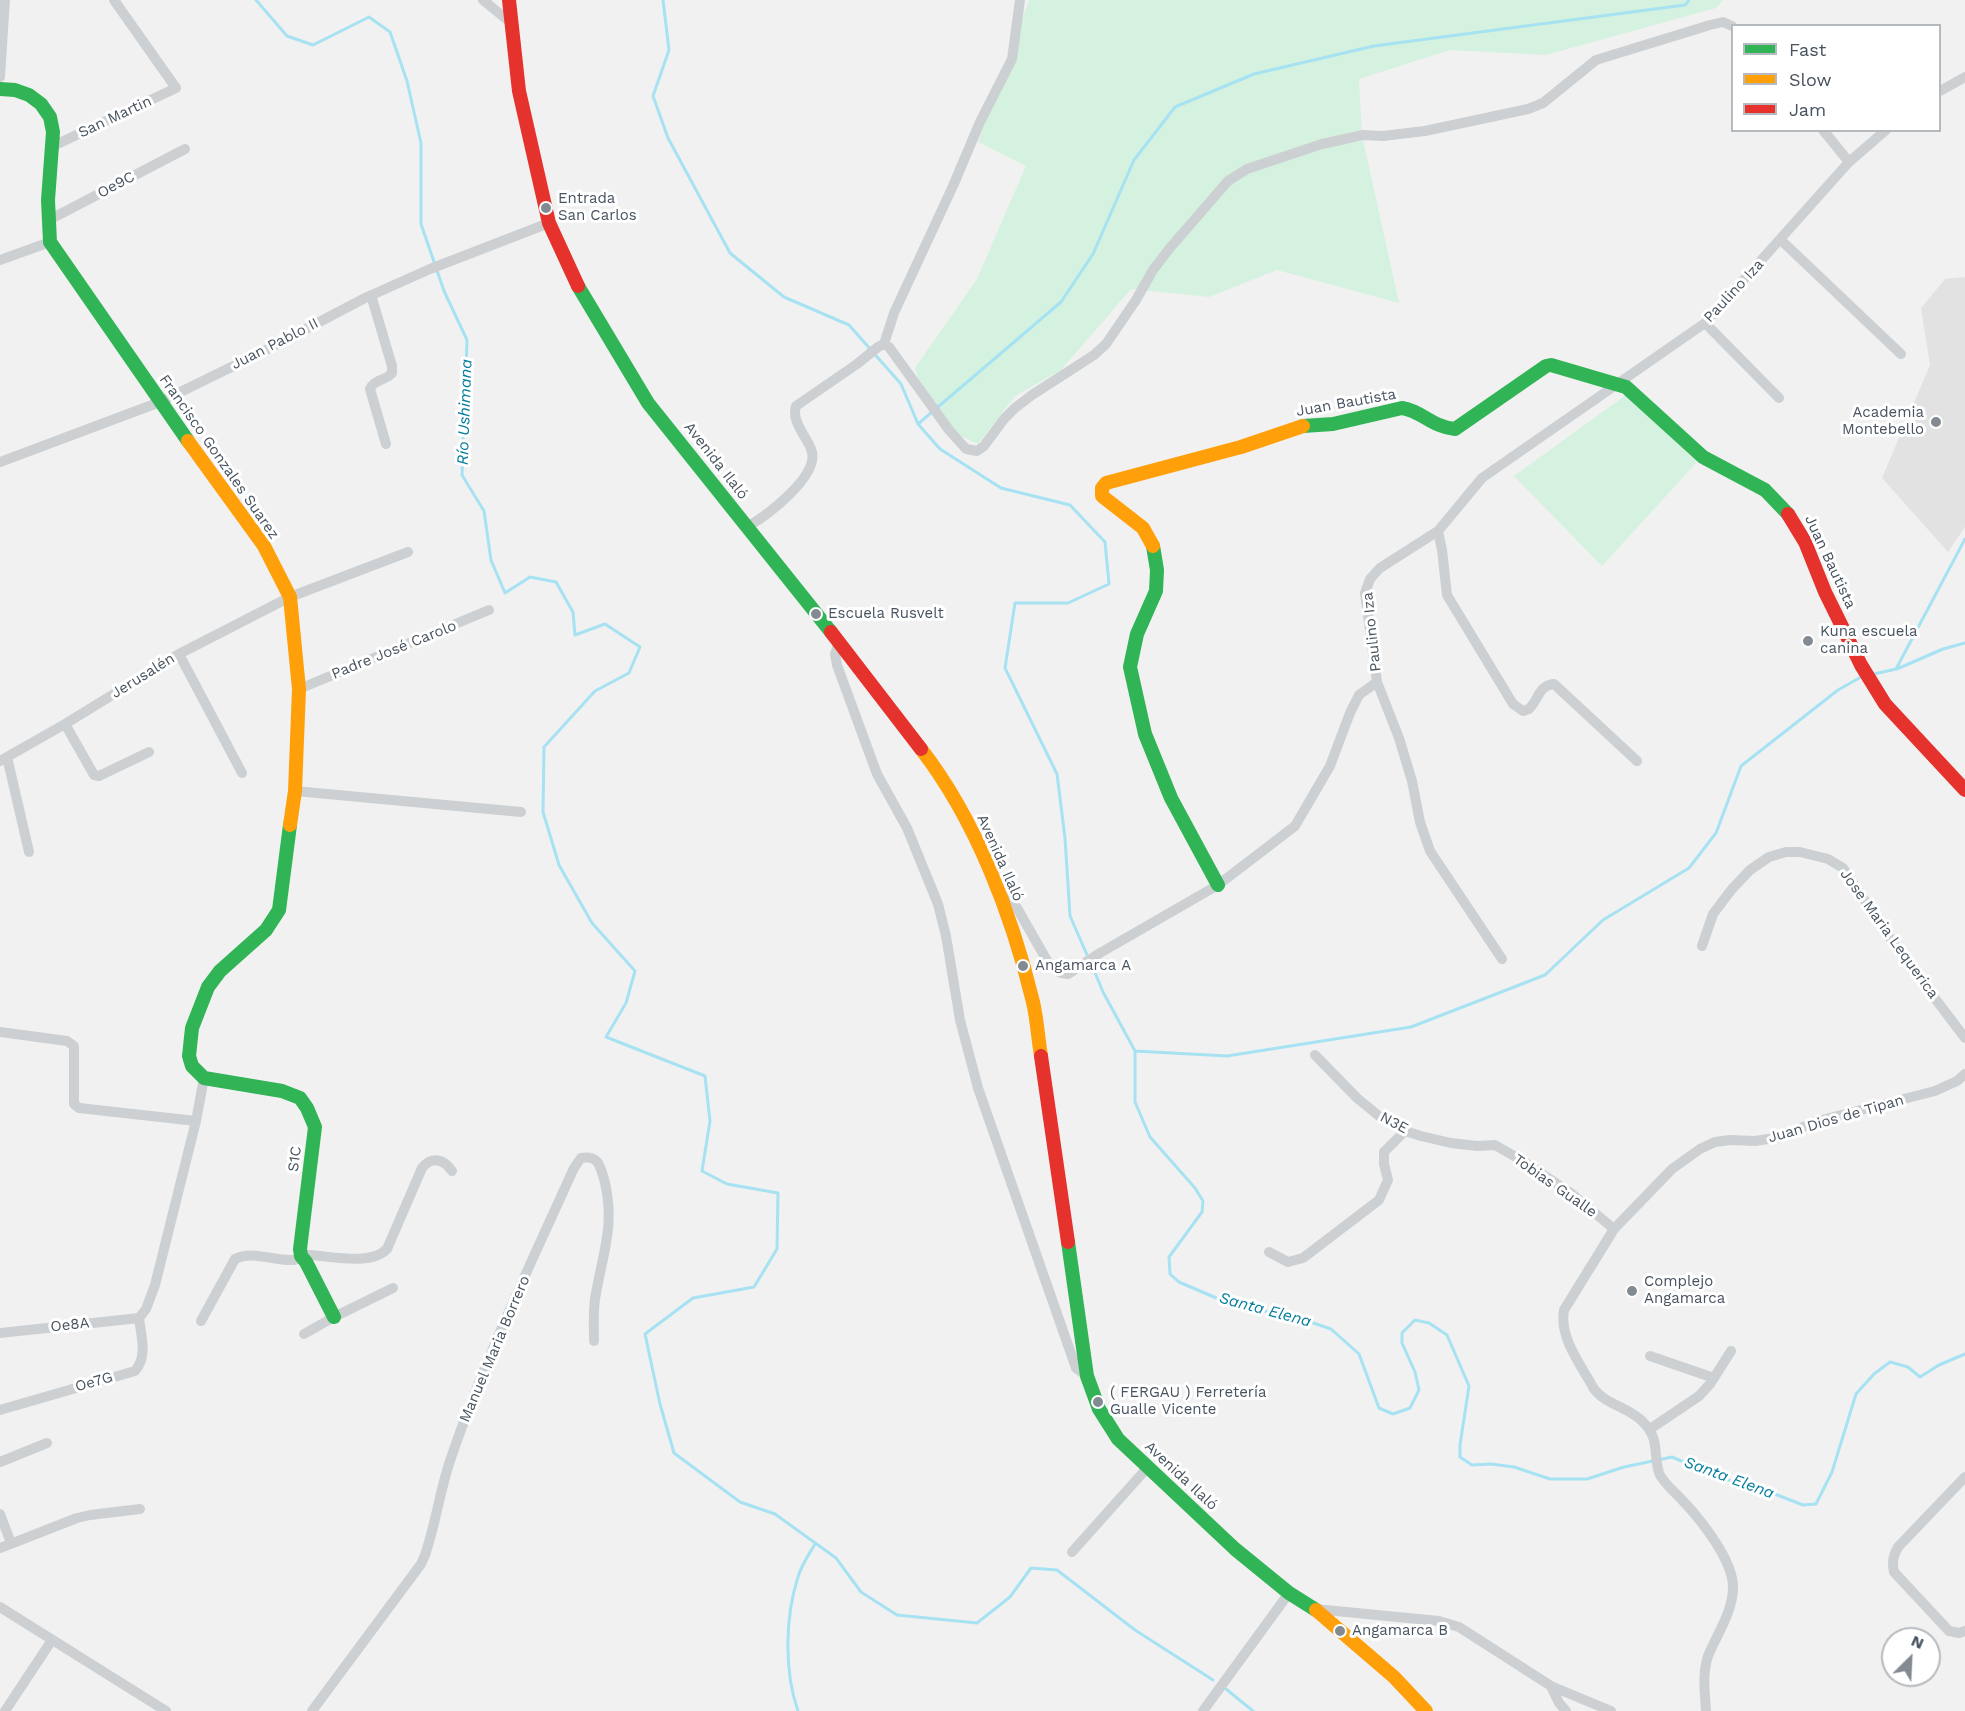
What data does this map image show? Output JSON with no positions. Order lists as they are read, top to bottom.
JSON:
{
  "streets": {
    "street": [
      "San Martin",
      "Oe9C",
      "Paulino Iza",
      "Juan Pablo II",
      "Juan Bautista",
      "Francisco Gonzales Suarez",
      "Avenida Ilaló",
      "Padre José Carolo",
      "Jerusalén",
      "Jose Maria Lequerica",
      "Juan Dios de Tipan",
      "N3E",
      "S1C",
      "Tobias Gualle",
      "Oe8A",
      "Manuel Maria Borrero",
      "Oe7G"
    ]
  },
  "crossings": [
    ["San Martin", "Francisco Gonzales Suarez"],
    ["Oe9C", "Francisco Gonzales Suarez"],
    ["Paulino Iza", "Juan Bautista"],
    ["Paulino Iza", "Avenida Ilaló"],
    ["Juan Pablo II", "Francisco Gonzales Suarez"],
    ["Juan Pablo II", "Avenida Ilaló"],
    ["Francisco Gonzales Suarez", "Padre José Carolo"],
    ["Francisco Gonzales Suarez", "Jerusalén"],
    ["Francisco Gonzales Suarez", "S1C"],
    ["Juan Dios de Tipan", "Tobias Gualle"],
    ["N3E", "Tobias Gualle"],
    ["Oe8A", "Oe7G"]
  ],
  "water": ["Río Ushimana", "Santa Elena"],
  "places": [
    "Entrada San Carlos",
    "Academia Montebello",
    "Escuela Rusvelt",
    "Kuna escuela canina",
    "Angamarca A",
    "Complejo Angamarca",
    "( FERGAU ) Ferretería Gualle Vicente",
    "Angamarca B"
  ],
  "legend": ["Fast", "Slow", "Jam"],
  "north": "top right"
}
